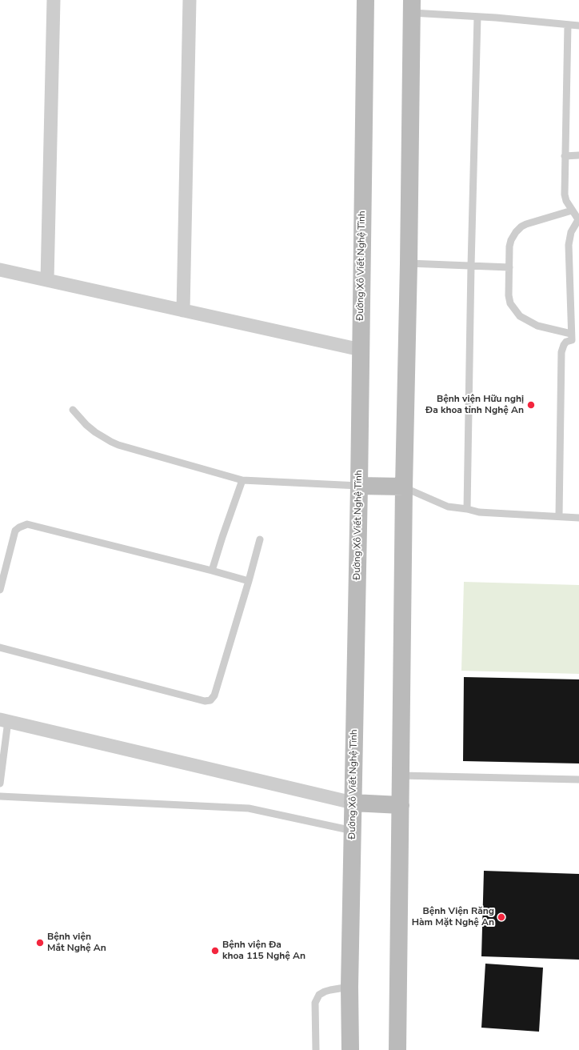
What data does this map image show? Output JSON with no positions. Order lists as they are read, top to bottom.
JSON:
{
  "streets": {
    "main road": ["Đường Xô Viết Nghệ Tĩnh"]
  },
  "places": [
    "Bệnh viện Hữu nghị Đa khoa tỉnh Nghệ An",
    "Bệnh Viện Răng Hàm Mặt Nghệ An",
    "Bệnh viện Mắt Nghệ An",
    "Bệnh viện Đa khoa 115 Nghệ An"
  ]
}
